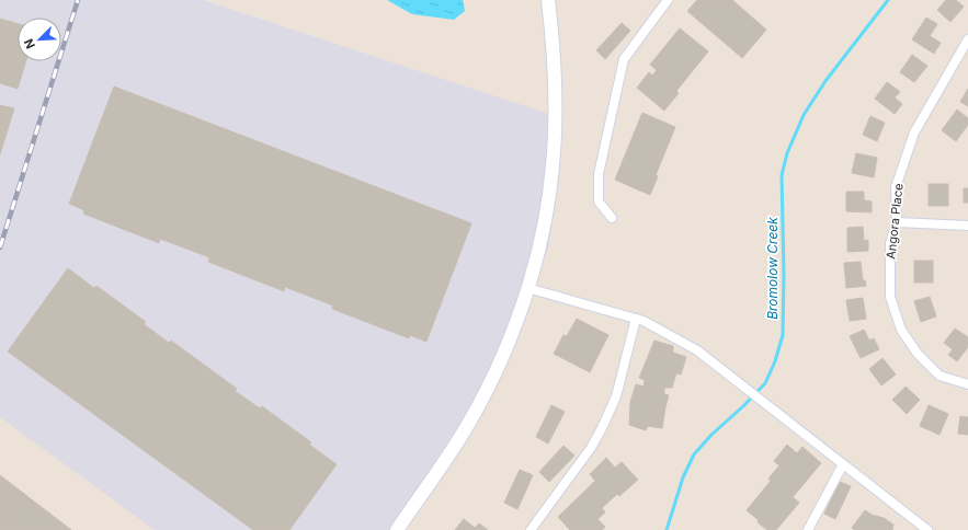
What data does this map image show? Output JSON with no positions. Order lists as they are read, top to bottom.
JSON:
{
  "streets": {
    "street": ["Angora Place"]
  },
  "water": ["Bromolow Creek"],
  "north": "bottom left"
}
